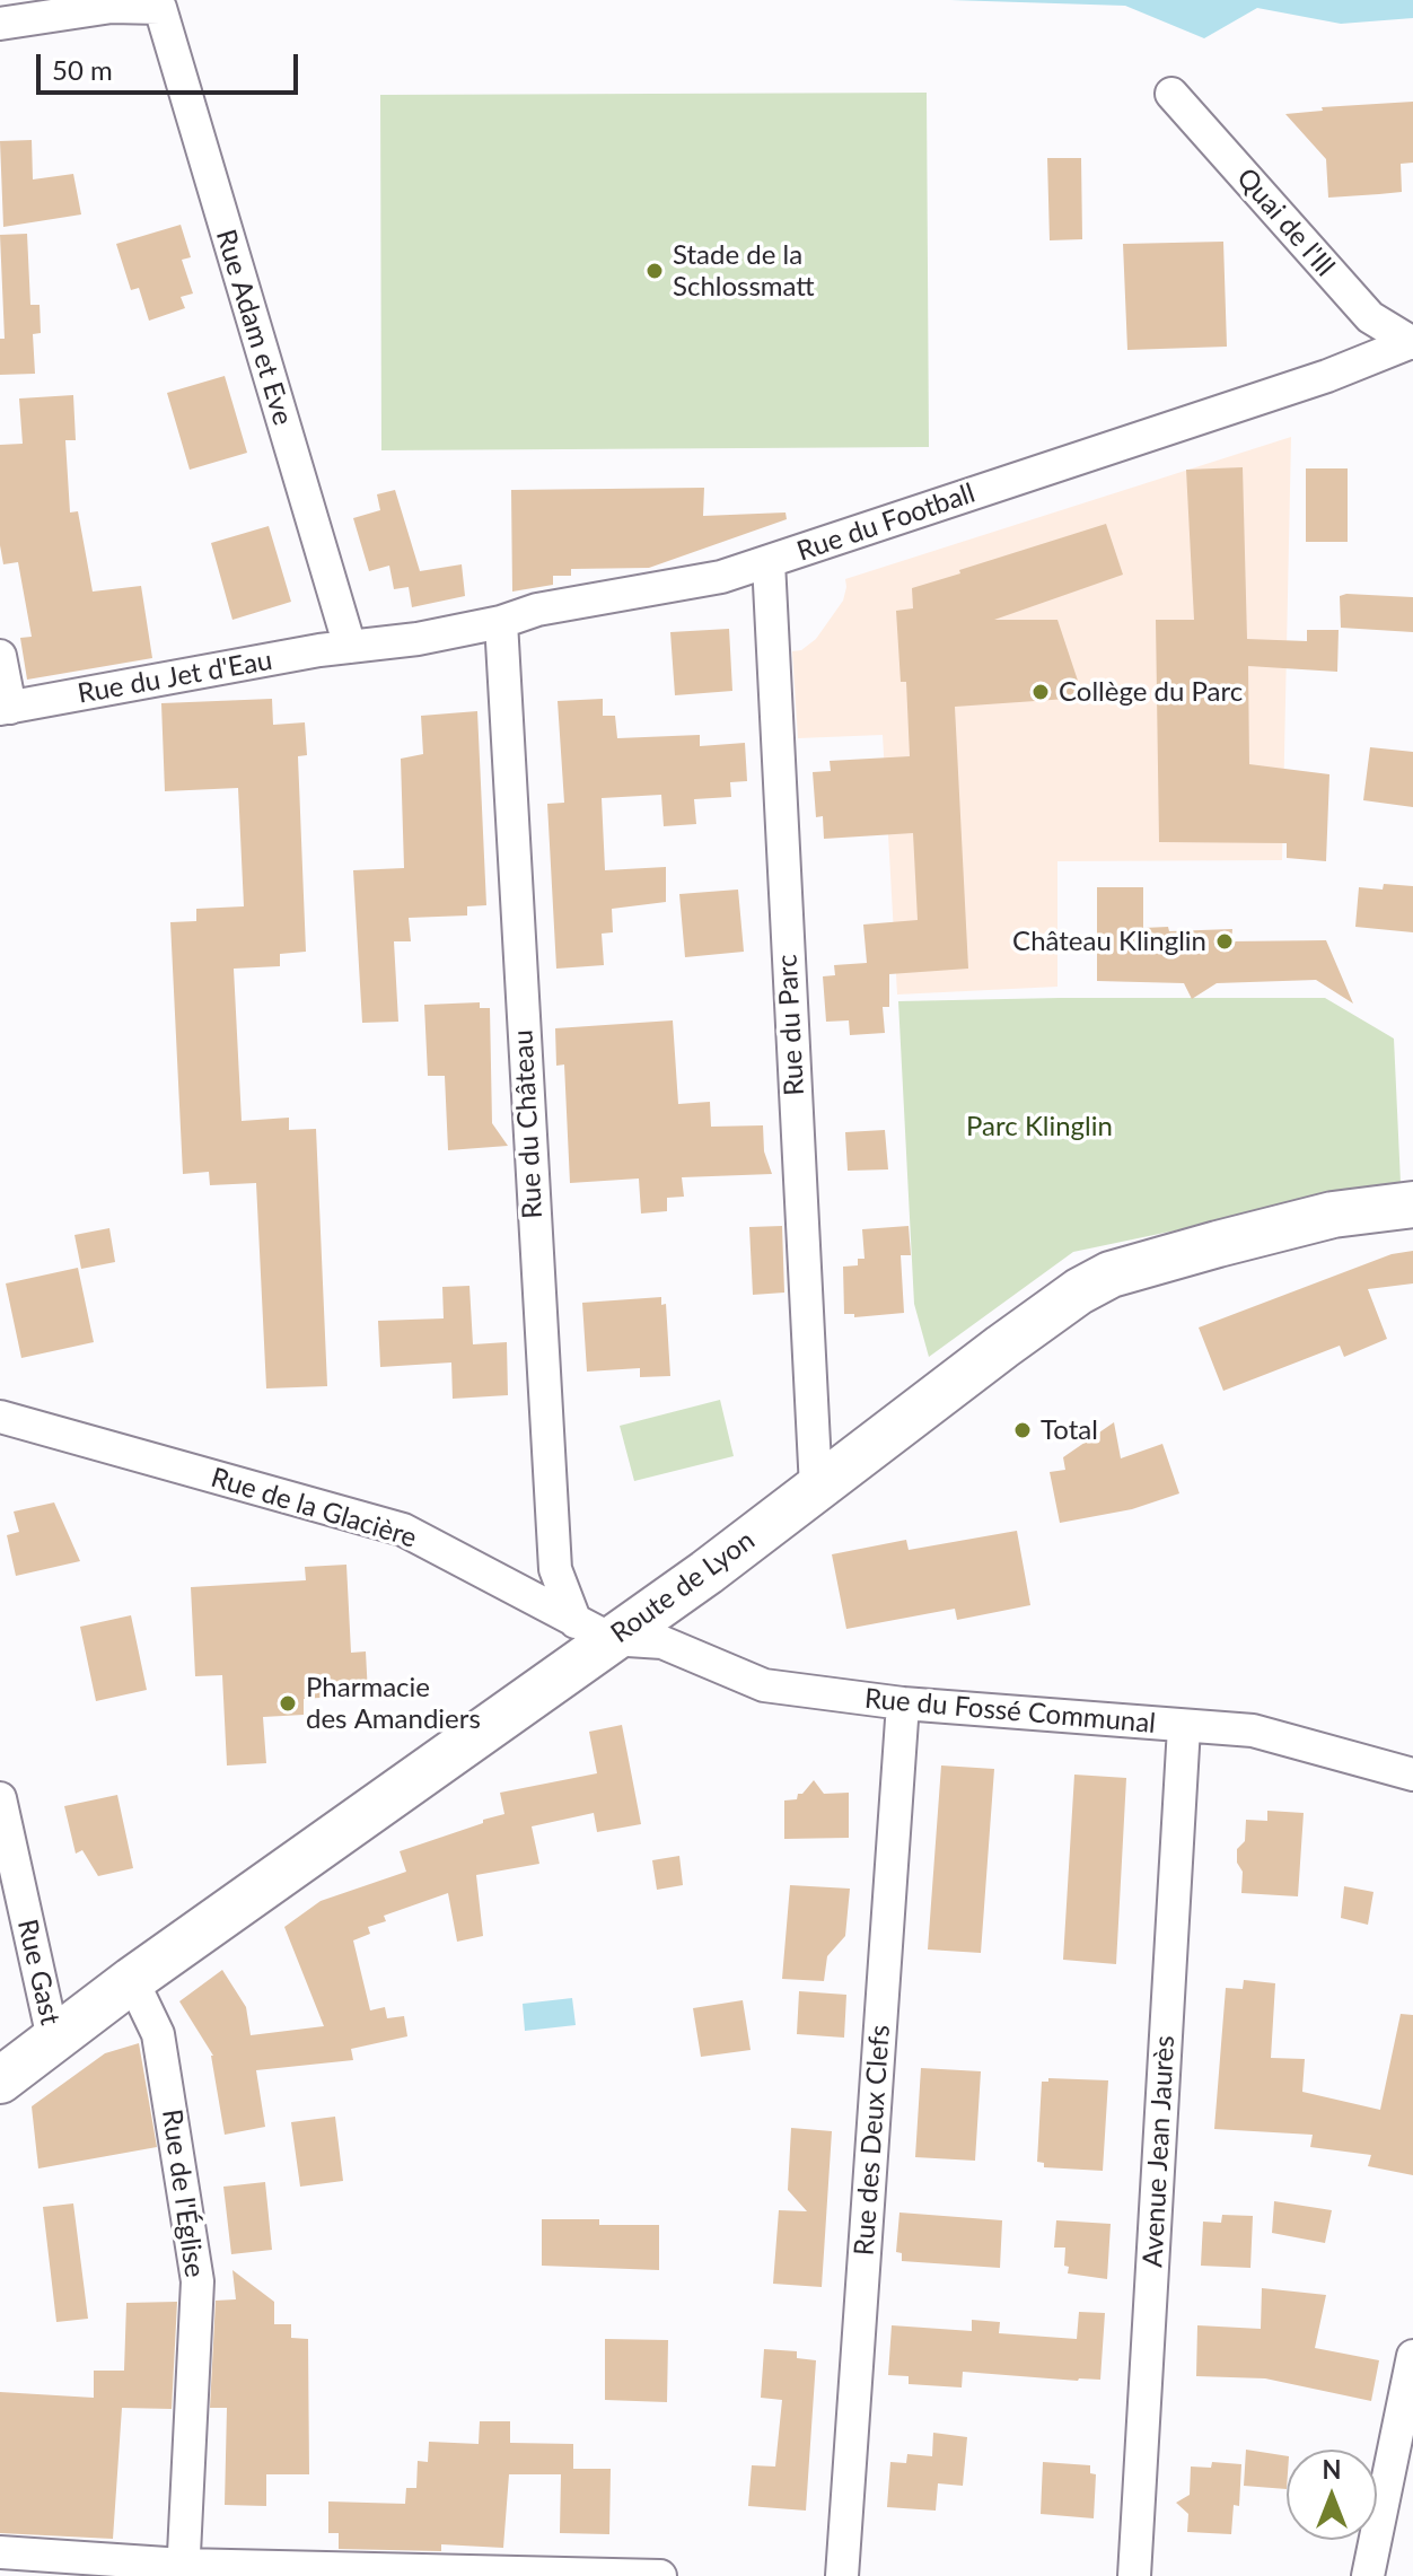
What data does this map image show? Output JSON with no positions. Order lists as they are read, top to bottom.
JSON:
{
  "streets": {
    "main road": ["Route de Lyon"],
    "street": [
      "Quai de l'Ill",
      "Rue Adam et Eve",
      "Rue du Football",
      "Rue du Jet d'Eau",
      "Rue du Parc",
      "Rue du Château",
      "Rue de la Glacière",
      "Rue du Fossé Communal",
      "Rue Gast",
      "Rue des Deux Clefs",
      "Avenue Jean Jaurès",
      "Rue de l'Église"
    ]
  },
  "crossings": [
    ["Quai de l'Ill", "Rue du Football"],
    ["Rue Adam et Eve", "Rue du Football"],
    ["Rue Adam et Eve", "Rue du Jet d'Eau"],
    ["Rue du Football", "Rue du Jet d'Eau"],
    ["Rue du Football", "Rue du Parc"],
    ["Rue du Football", "Rue du Château"],
    ["Rue du Parc", "Route de Lyon"],
    ["Rue du Château", "Rue de la Glacière"],
    ["Rue du Château", "Route de Lyon"],
    ["Rue du Château", "Rue du Fossé Communal"],
    ["Rue de la Glacière", "Route de Lyon"],
    ["Rue de la Glacière", "Rue du Fossé Communal"],
    ["Route de Lyon", "Rue du Fossé Communal"],
    ["Route de Lyon", "Rue Gast"],
    ["Route de Lyon", "Rue de l'Église"],
    ["Rue du Fossé Communal", "Rue des Deux Clefs"],
    ["Rue du Fossé Communal", "Avenue Jean Jaurès"]
  ],
  "parks": ["Parc Klinglin"],
  "places": [
    "Stade de la Schlossmatt",
    "Collège du Parc",
    "Château Klinglin",
    "Total",
    "Pharmacie des Amandiers"
  ],
  "scale_bar": "50 m",
  "north": "top"
}
